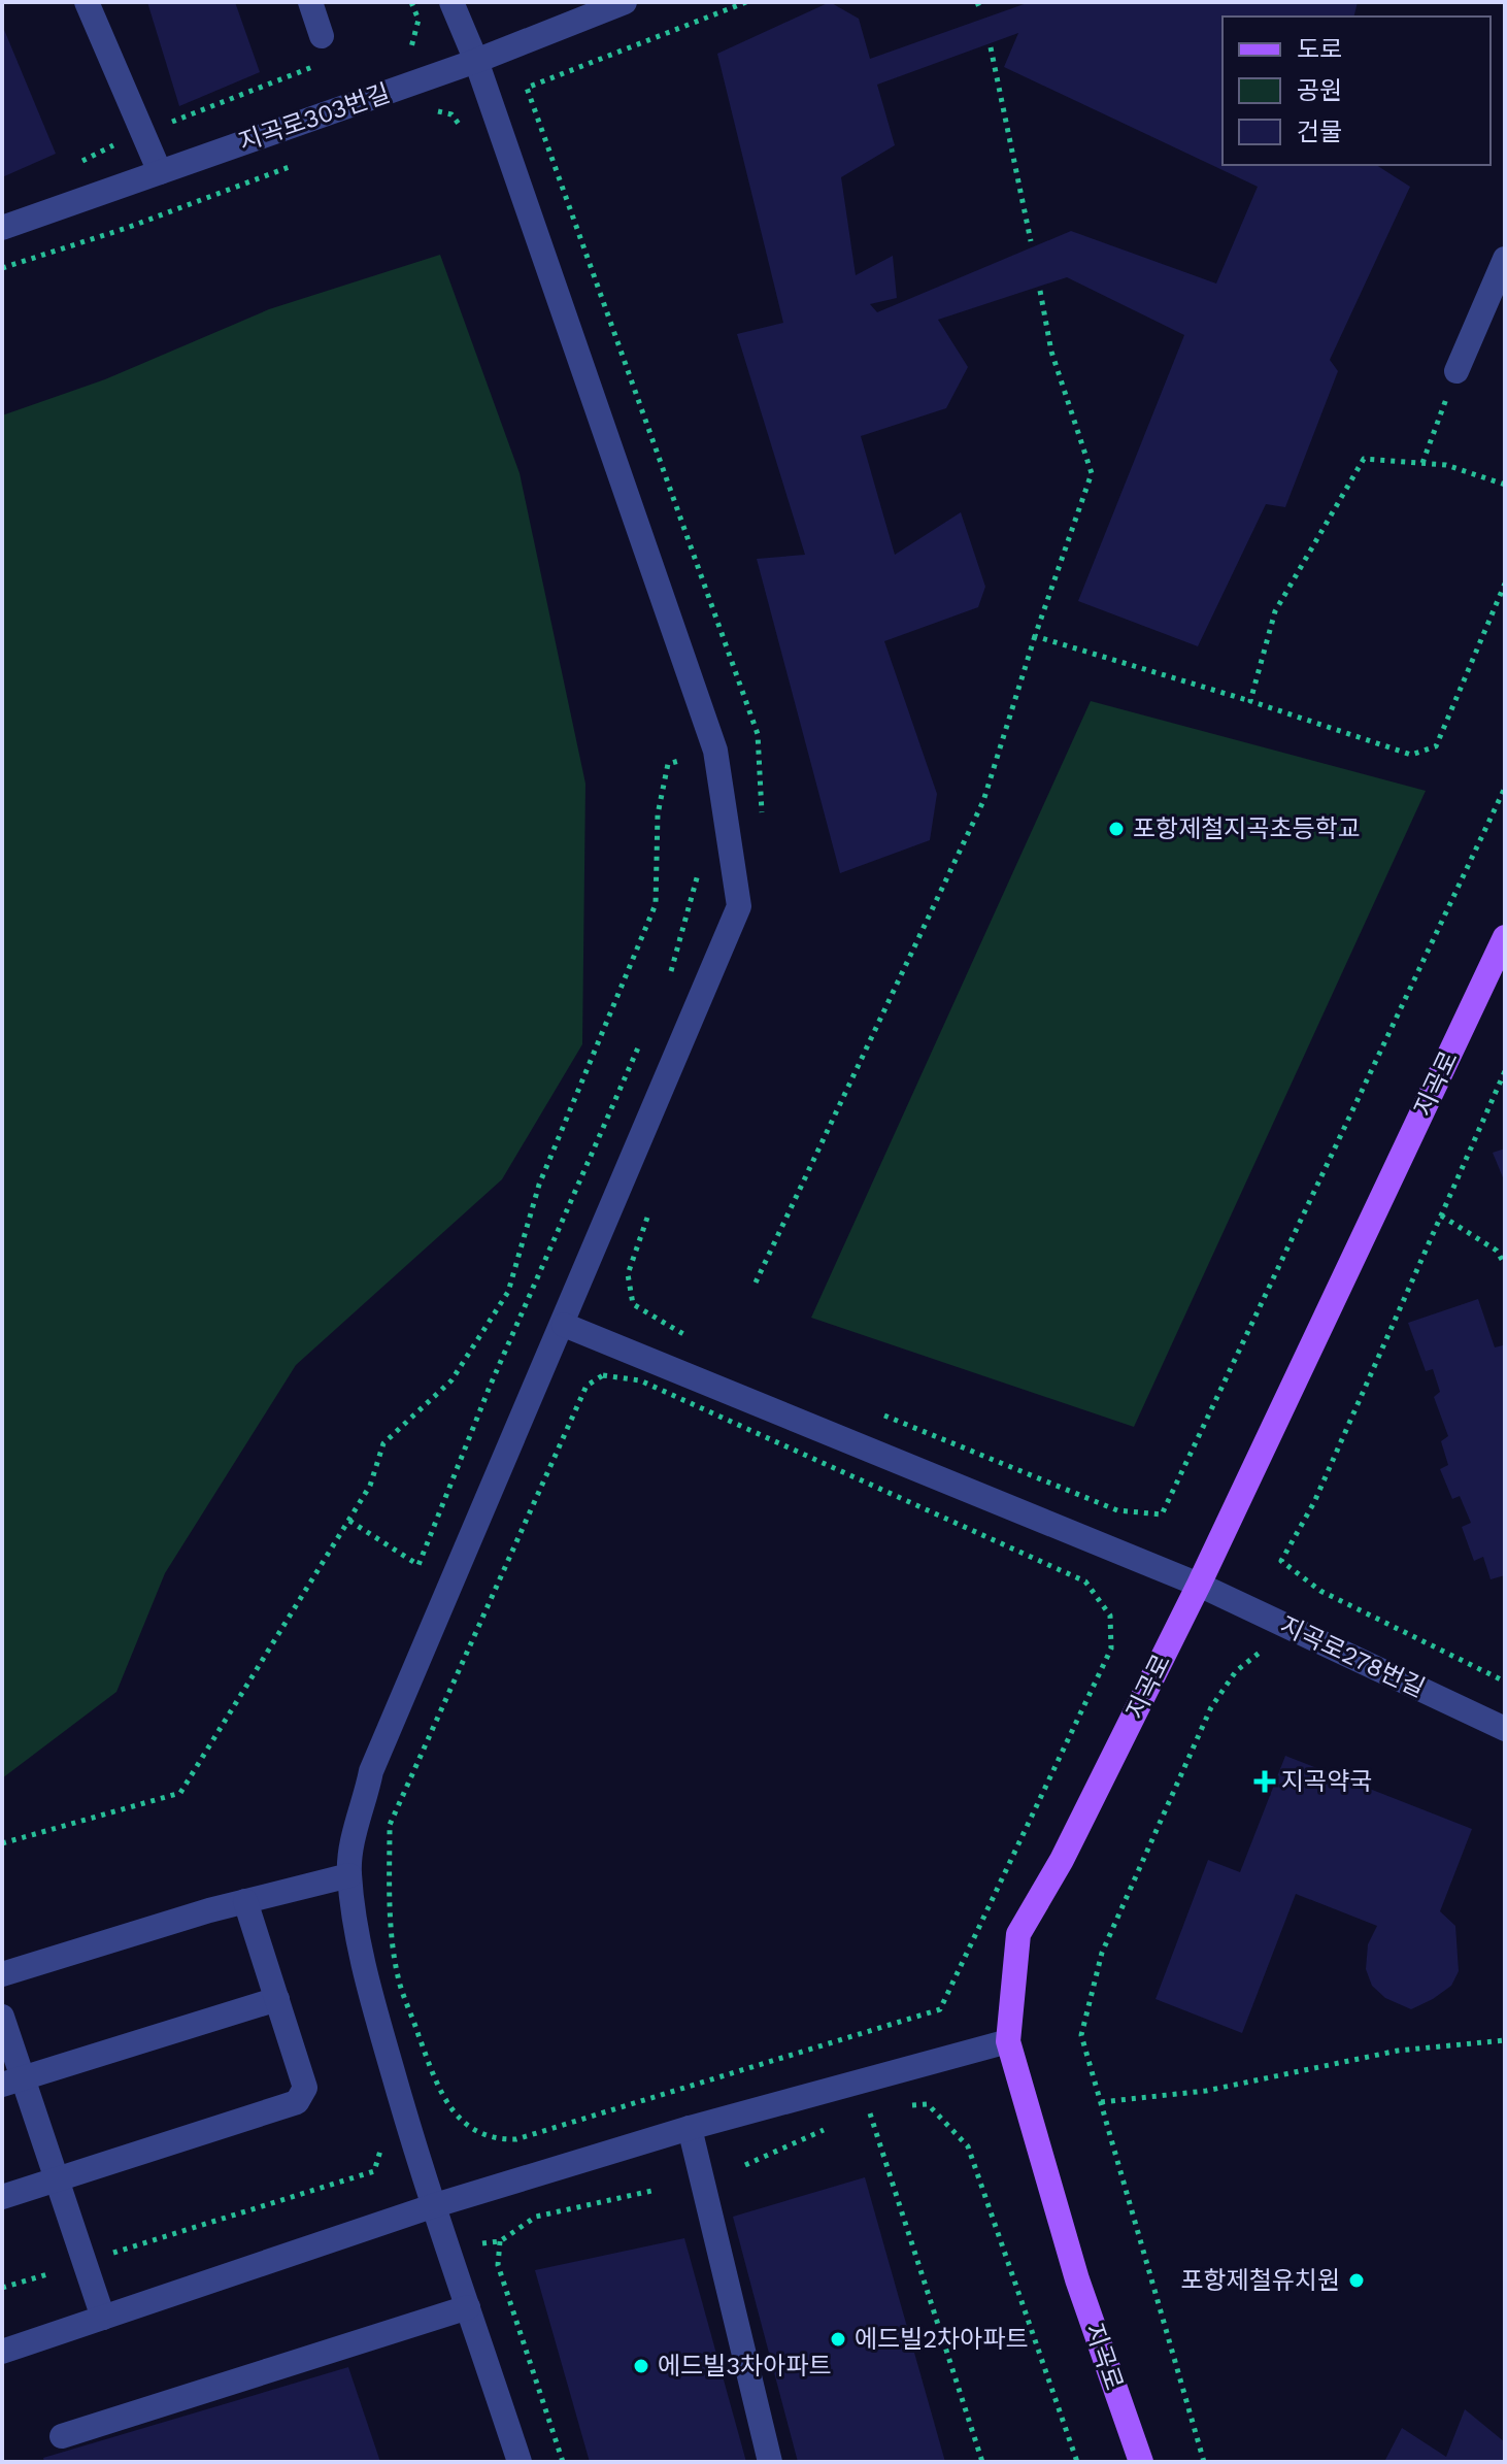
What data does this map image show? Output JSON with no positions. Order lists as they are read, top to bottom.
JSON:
{
  "streets": {
    "main road": ["지곡로"],
    "street": ["지곡로303번길", "지곡로278번길"]
  },
  "crossings": [
    ["지곡로", "지곡로278번길"]
  ],
  "places": {
    "other": [
      "포항제철지곡초등학교",
      "포항제철유치원",
      "에드빌2차아파트",
      "에드빌3차아파트"
    ],
    "health": ["지곡약국"]
  },
  "legend": ["도로", "공원", "건물"]
}
